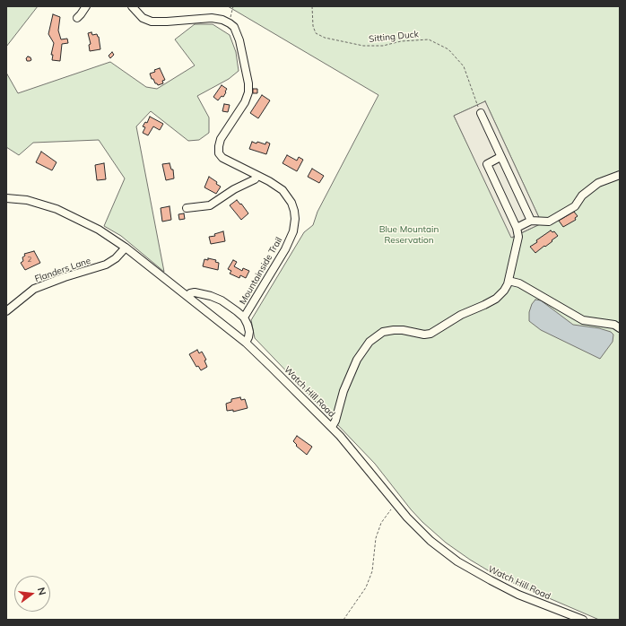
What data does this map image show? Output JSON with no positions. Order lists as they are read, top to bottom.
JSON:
{
  "streets": {
    "street": ["Flanders Lane", "Mountainside Trail", "Watch Hill Road"],
    "path": ["Sitting Duck"]
  },
  "crossings": [
    ["Flanders Lane", "Watch Hill Road"],
    ["Mountainside Trail", "Watch Hill Road"]
  ],
  "parks": ["Blue Mountain Reservation"],
  "house_numbers": ["2"],
  "north": "right"
}
